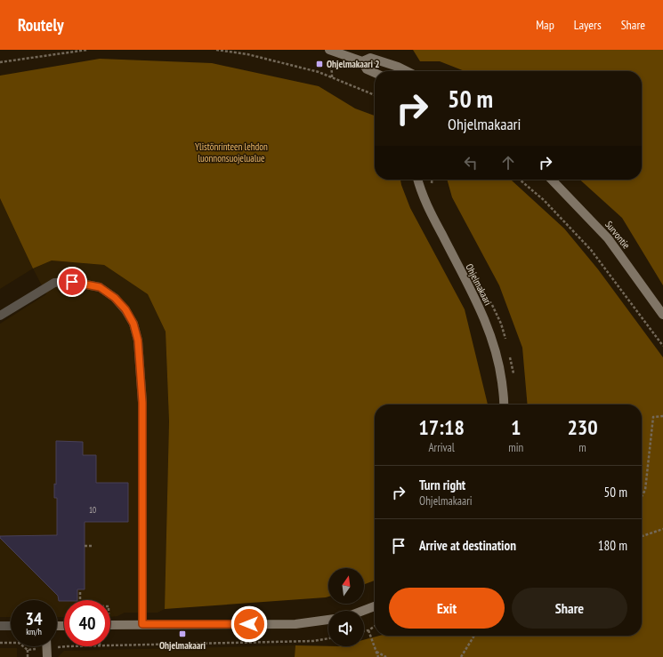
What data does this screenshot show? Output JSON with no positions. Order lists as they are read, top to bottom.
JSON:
{
  "streets": {
    "street": ["Survontie", "Ohjelmakaari"]
  },
  "parks": ["Ylistönrinteen lehdon luonnonsuojelualue"],
  "places": {
    "transit": ["Ohjelmakaari 2", "Ohjelmakaari"]
  },
  "house_numbers": ["10"],
  "north": "top",
  "page": {
    "header": "Routely",
    "nav": ["Map", "Layers", "Share"],
    "turn": ["50 m", "Ohjelmakaari"],
    "eta": [
      "17:18",
      "Arrival",
      "1",
      "min",
      "230",
      "m"
    ],
    "list": [
      {
        "name": "Turn right",
        "note": "Ohjelmakaari",
        "value": "50 m"
      },
      {
        "name": "Arrive at destination",
        "value": "180 m"
      }
    ],
    "buttons": ["Exit", "Share"],
    "speed": "34 km/h",
    "limit": "40"
  }
}
